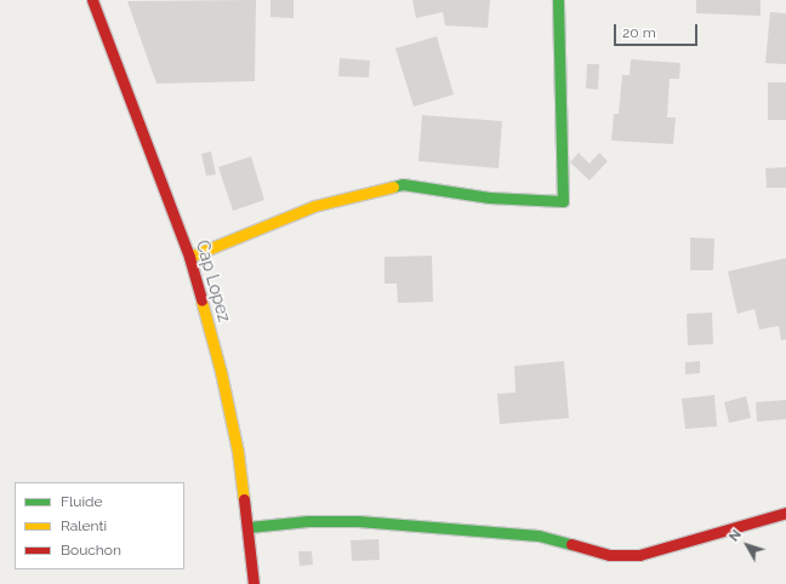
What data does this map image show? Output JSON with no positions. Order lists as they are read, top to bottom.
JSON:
{
  "streets": {
    "street": ["Cap Lopez"]
  },
  "legend": ["Fluide", "Ralenti", "Bouchon"],
  "scale_bar": "20 m",
  "north": "top left"
}
